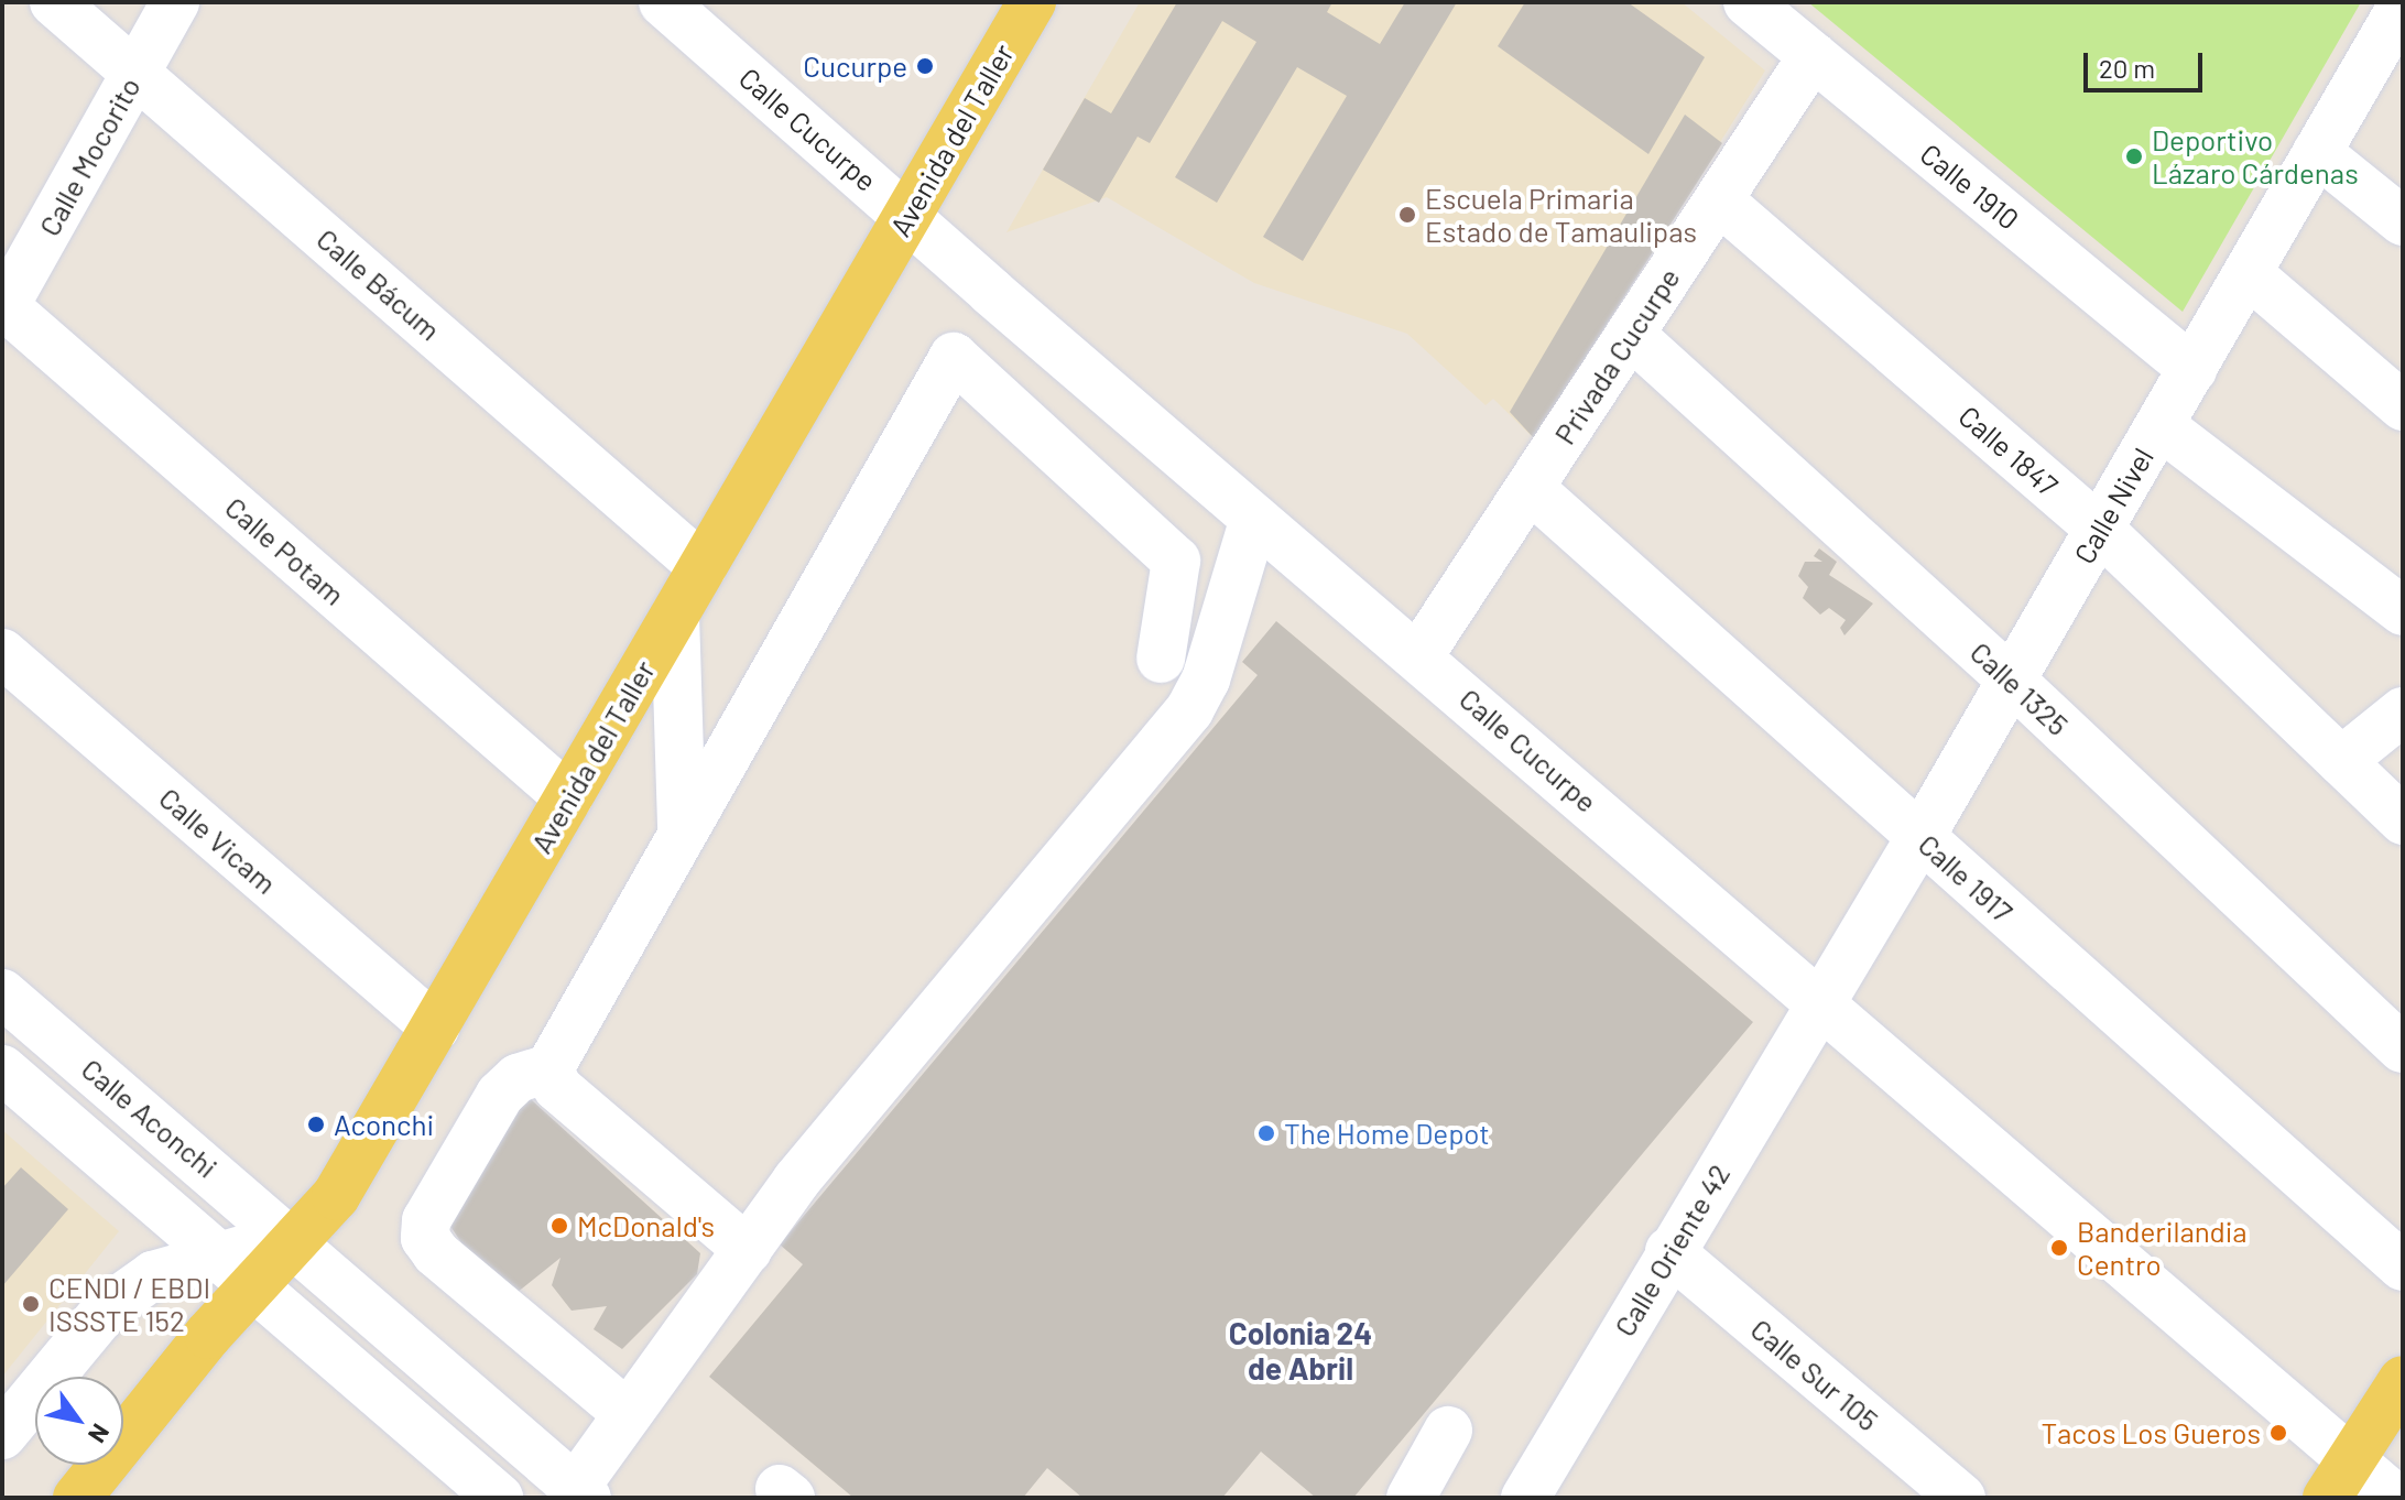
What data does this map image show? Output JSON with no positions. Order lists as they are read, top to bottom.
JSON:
{
  "streets": {
    "main road": ["Avenida del Taller"],
    "street": [
      "Calle Cucurpe",
      "Calle Mocorito",
      "Calle 1910",
      "Calle Bácum",
      "Privada Cucurpe",
      "Calle 1847",
      "Calle Nivel",
      "Calle Potam",
      "Calle 1325",
      "Calle Vicam",
      "Calle 1917",
      "Calle Aconchi",
      "Calle Oriente 42",
      "Calle Sur 105"
    ]
  },
  "crossings": [
    ["Calle Cucurpe", "Avenida del Taller"],
    ["Calle Cucurpe", "Privada Cucurpe"],
    ["Calle Cucurpe", "Calle Nivel"],
    ["Calle Cucurpe", "Calle Oriente 42"],
    ["Avenida del Taller", "Calle Bácum"],
    ["Avenida del Taller", "Calle Potam"],
    ["Avenida del Taller", "Calle Vicam"],
    ["Avenida del Taller", "Calle Aconchi"],
    ["Calle Mocorito", "Calle Bácum"],
    ["Calle Mocorito", "Calle Potam"],
    ["Calle 1910", "Privada Cucurpe"],
    ["Calle 1910", "Calle Nivel"],
    ["Privada Cucurpe", "Calle 1847"],
    ["Privada Cucurpe", "Calle 1325"],
    ["Privada Cucurpe", "Calle 1917"],
    ["Calle 1847", "Calle Nivel"],
    ["Calle Nivel", "Calle 1325"],
    ["Calle Nivel", "Calle 1917"],
    ["Calle Nivel", "Calle Oriente 42"],
    ["Calle Oriente 42", "Calle Sur 105"]
  ],
  "districts": ["Colonia 24 de Abril"],
  "places": [
    "Cucurpe",
    "Deportivo Lázaro Cárdenas",
    "Escuela Primaria Estado de Tamaulipas",
    "Aconchi",
    "The Home Depot",
    "McDonald's",
    "Banderilandia Centro",
    "CENDI / EBDI ISSSTE 152",
    "Tacos Los Gueros"
  ],
  "scale_bar": "20 m",
  "north": "bottom right"
}
